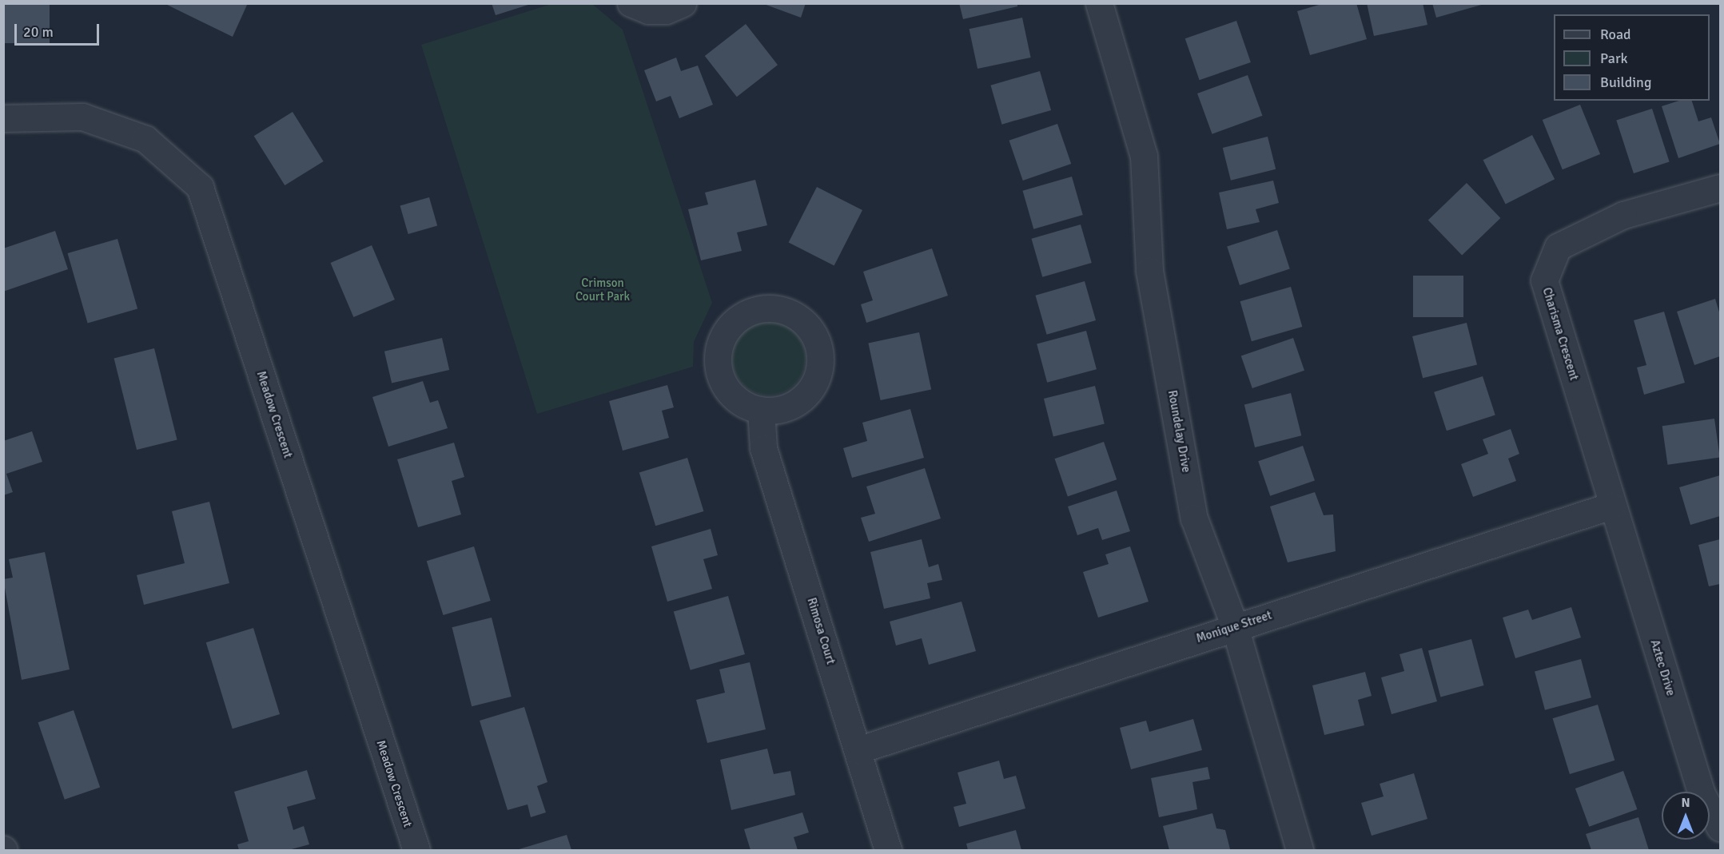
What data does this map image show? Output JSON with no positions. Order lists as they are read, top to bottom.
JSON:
{
  "streets": {
    "street": [
      "Charisma Crescent",
      "Meadow Crescent",
      "Roundelay Drive",
      "Monique Street",
      "Rimosa Court",
      "Aztec Drive"
    ]
  },
  "crossings": [
    ["Charisma Crescent", "Monique Street"],
    ["Charisma Crescent", "Aztec Drive"],
    ["Roundelay Drive", "Monique Street"],
    ["Monique Street", "Rimosa Court"],
    ["Monique Street", "Aztec Drive"]
  ],
  "parks": ["Crimson Court Park"],
  "legend": ["Road", "Park", "Building"],
  "scale_bar": "20 m",
  "north": "top"
}
